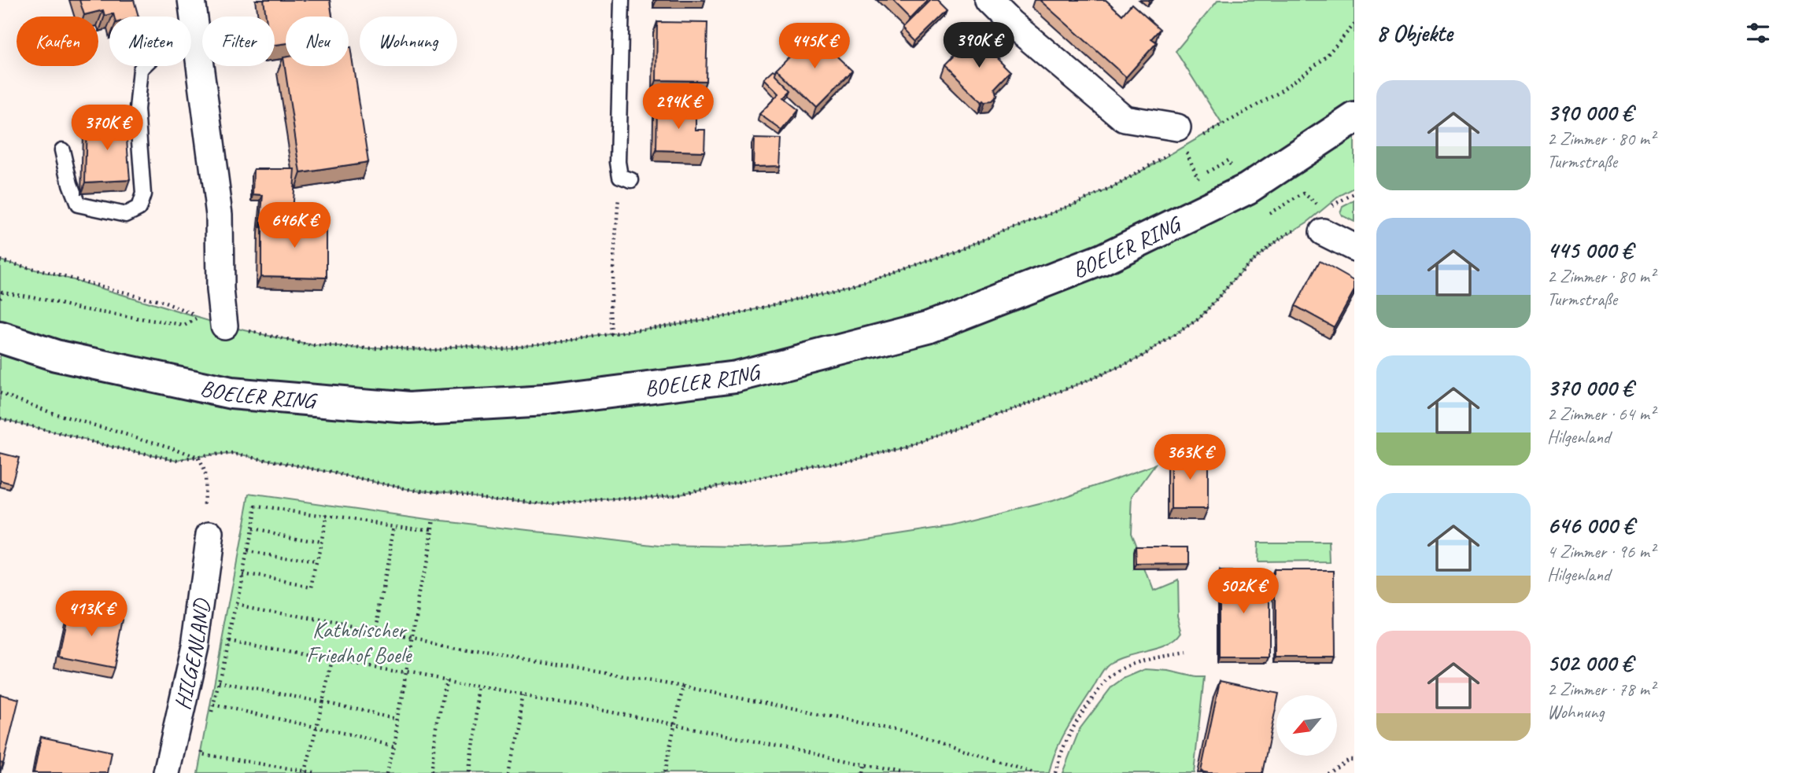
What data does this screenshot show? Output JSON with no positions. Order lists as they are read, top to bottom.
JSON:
{
  "streets": {
    "main road": ["BOELER RING"],
    "street": ["HILGENLAND"]
  },
  "parks": ["Katholischer Friedhof Boele"],
  "north": "bottom left",
  "page": {
    "heading": "8 Objekte",
    "chip": [
      "Kaufen",
      "Mieten",
      "Filter",
      "Neu",
      "Wohnung"
    ],
    "price": [
      "390K €",
      "445K €",
      "294K €",
      "370K €",
      "646K €",
      "363K €",
      "502K €",
      "413K €"
    ],
    "list": [
      {
        "name": "390 000 €",
        "note": "2 Zimmer · 80 m² · Turmstraße"
      },
      {
        "name": "445 000 €",
        "note": "2 Zimmer · 80 m² · Turmstraße"
      },
      {
        "name": "370 000 €",
        "note": "2 Zimmer · 64 m² · Hilgenland"
      },
      {
        "name": "646 000 €",
        "note": "4 Zimmer · 96 m² · Hilgenland"
      },
      {
        "name": "502 000 €",
        "note": "2 Zimmer · 78 m² · Wohnung"
      }
    ]
  }
}
